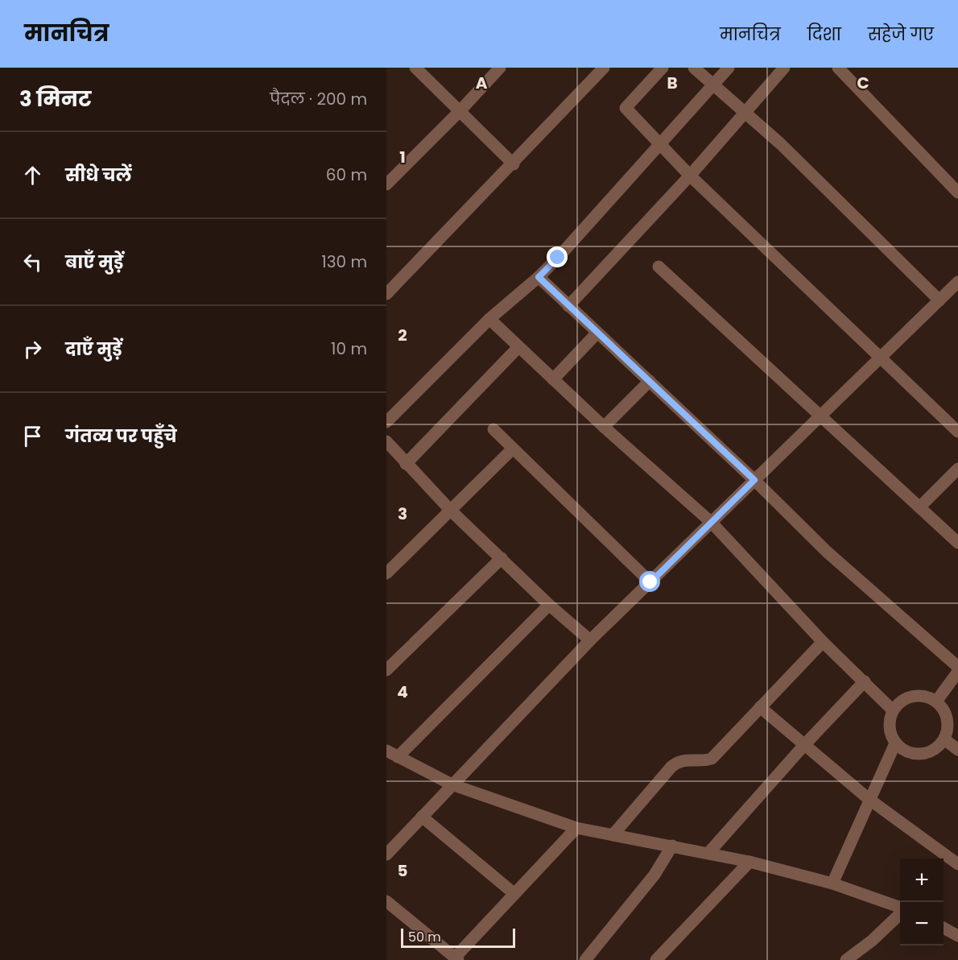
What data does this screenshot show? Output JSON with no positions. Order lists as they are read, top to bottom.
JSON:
{
  "scale_bar": "50 m",
  "page": {
    "header": "मानचित्र",
    "nav": ["मानचित्र", "दिशा", "सहेजे गए"],
    "heading": ["3 मिनट", "पैदल · 200 m"],
    "list": [
      ["सीधे चलें", "60 m"],
      ["बाएँ मुड़ें", "130 m"],
      ["दाएँ मुड़ें", "10 m"],
      "गंतव्य पर पहुँचे"
    ],
    "map_buttons": ["+", "−"],
    "scale": "50 m"
  },
  "grid": {
    "columns": ["A", "B", "C"],
    "rows": [
      "1",
      "2",
      "3",
      "4",
      "5"
    ]
  }
}
